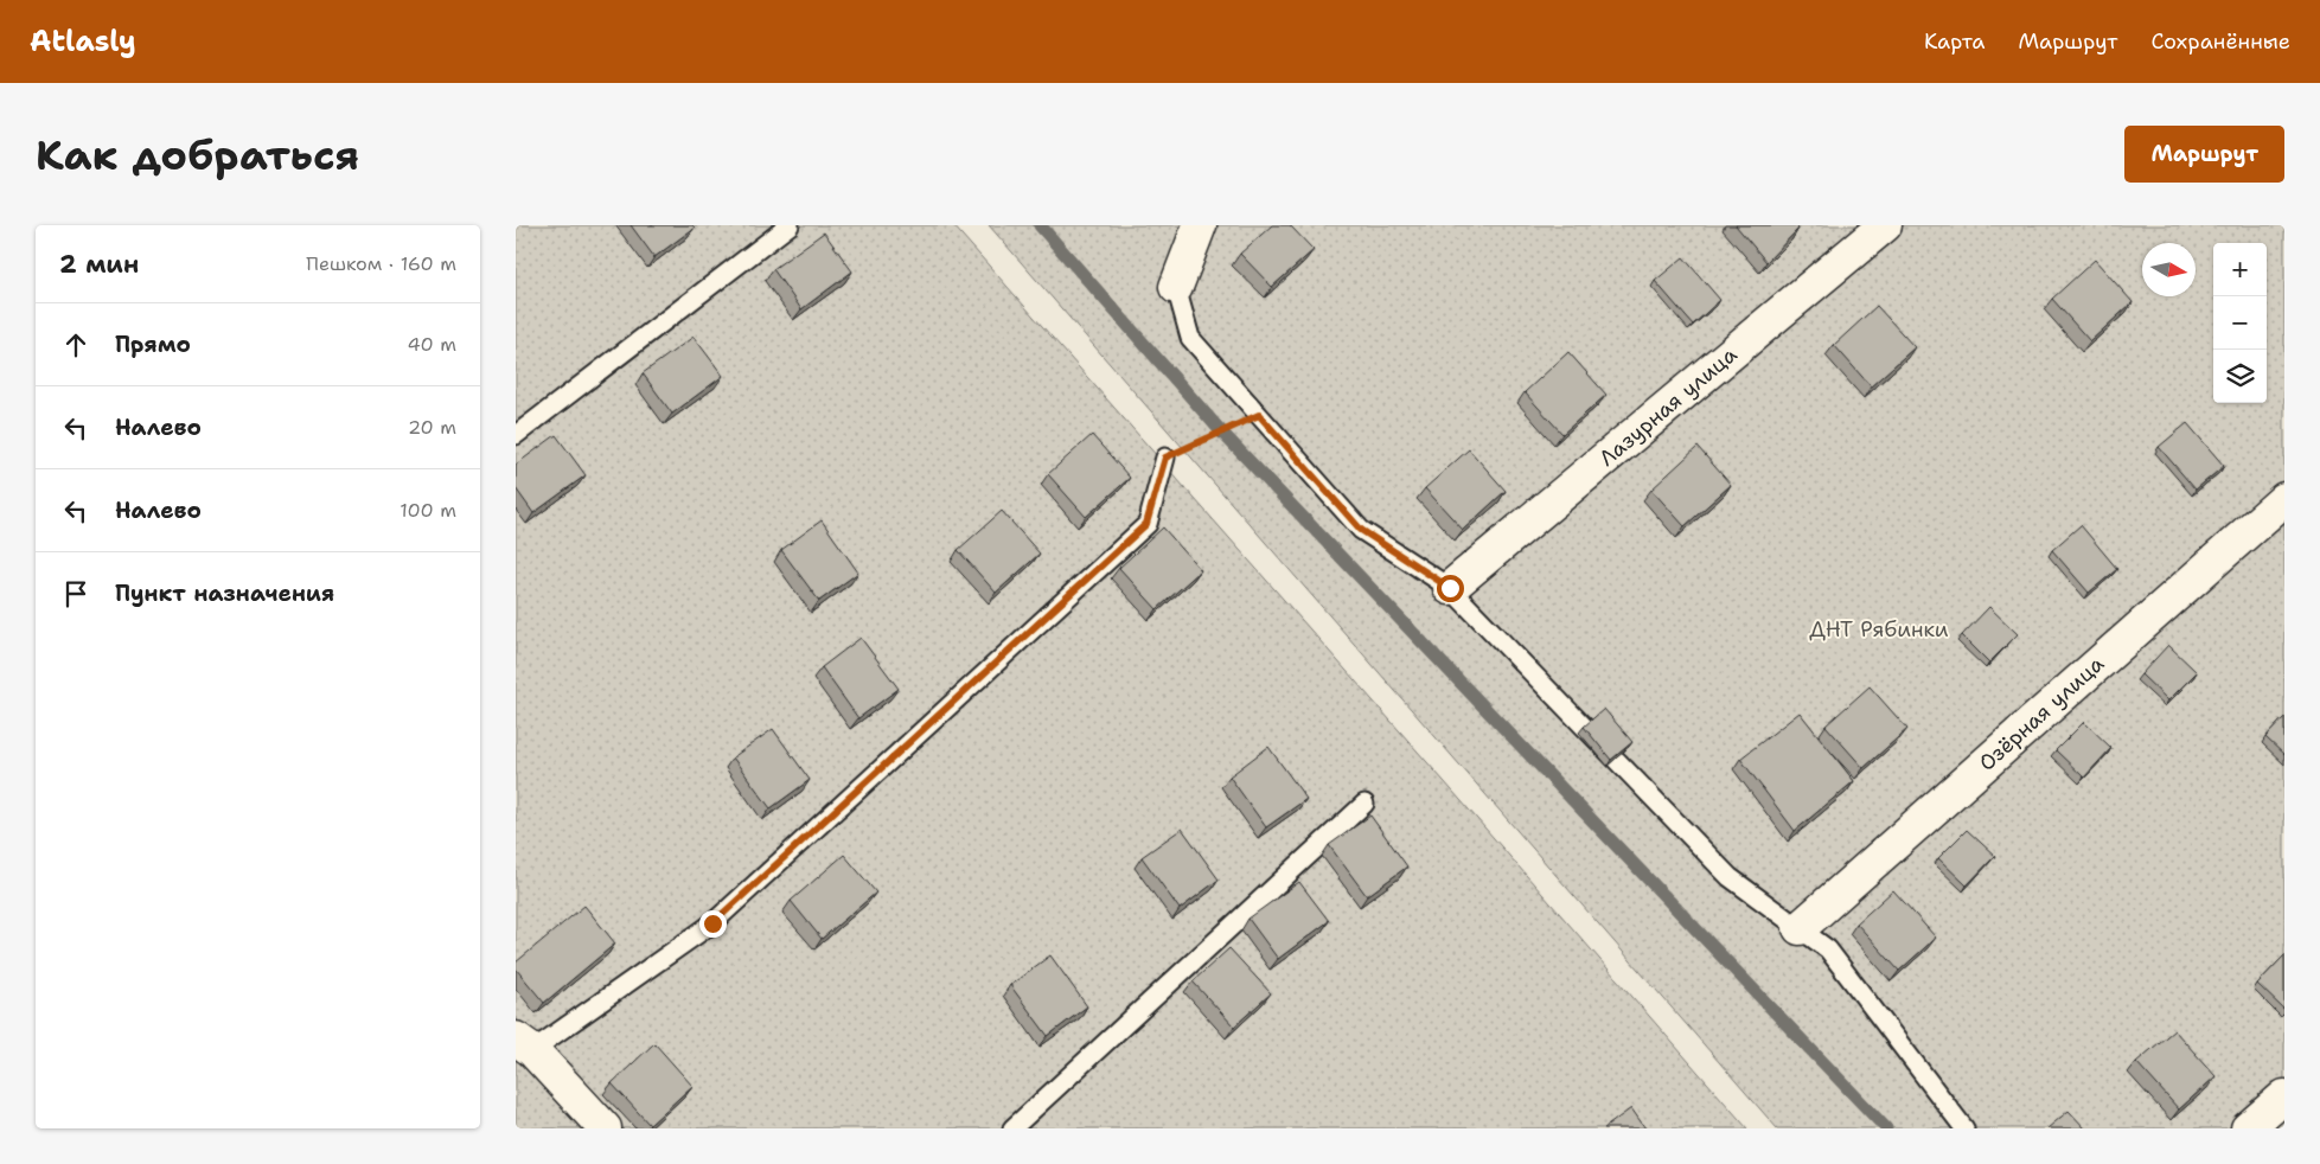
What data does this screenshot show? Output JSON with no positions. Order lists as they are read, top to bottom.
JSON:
{
  "streets": {
    "street": ["Лазурная улица", "Озёрная улица"]
  },
  "parks": ["ДНТ Рябинки"],
  "north": "right",
  "page": {
    "header": "Atlasly",
    "nav": ["Карта", "Маршрут", "Сохранённые"],
    "buttons": "Маршрут",
    "title": "Как добраться",
    "heading": ["2 мин", "Пешком · 160 m"],
    "map_buttons": ["+", "−"],
    "list": [
      ["Прямо", "40 m"],
      ["Налево", "20 m"],
      ["Налево", "100 m"],
      "Пункт назначения"
    ]
  }
}
